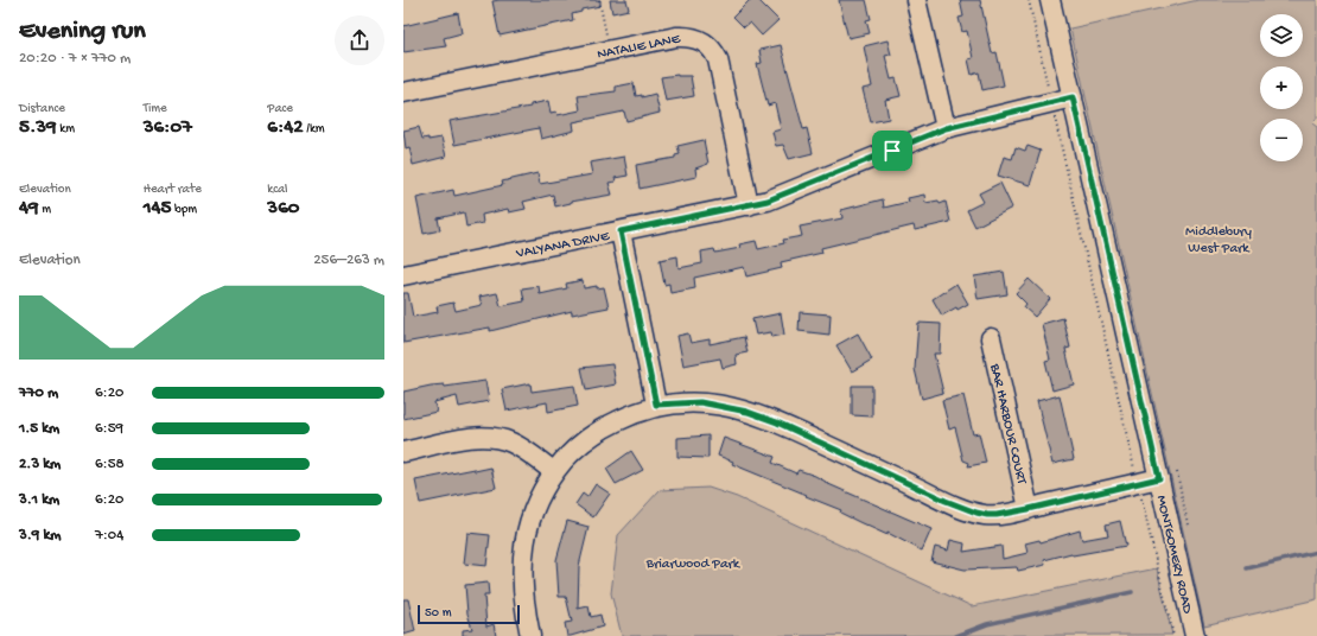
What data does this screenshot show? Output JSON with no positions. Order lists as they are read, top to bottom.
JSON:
{
  "streets": {
    "street": [
      "NATALIE LANE",
      "VALYANA DRIVE",
      "BAR HARBOUR COURT",
      "MONTGOMERY ROAD"
    ]
  },
  "crossings": [
    ["NATALIE LANE", "VALYANA DRIVE"],
    ["VALYANA DRIVE", "MONTGOMERY ROAD"]
  ],
  "parks": ["Middlebury West Park", "Briarwood Park"],
  "scale_bar": "50 m",
  "page": {
    "heading": ["Evening run", "20:20 · 7 × 770 m"],
    "map_buttons": ["+", "−"],
    "stats": [
      ["Distance", "5.39 km"],
      ["Time", "36:07"],
      ["Pace", "6:42 /km"],
      ["Elevation", "49 m"],
      ["Heart rate", "145 bpm"],
      ["kcal", "360"]
    ],
    "chart": ["Elevation", "256–263 m"],
    "list": [
      {
        "name": "770 m",
        "note": "6:20"
      },
      {
        "name": "1.5 km",
        "note": "6:59"
      },
      {
        "name": "2.3 km",
        "note": "6:58"
      },
      {
        "name": "3.1 km",
        "note": "6:20"
      },
      {
        "name": "3.9 km",
        "note": "7:04"
      }
    ],
    "scale": "50 m"
  }
}
